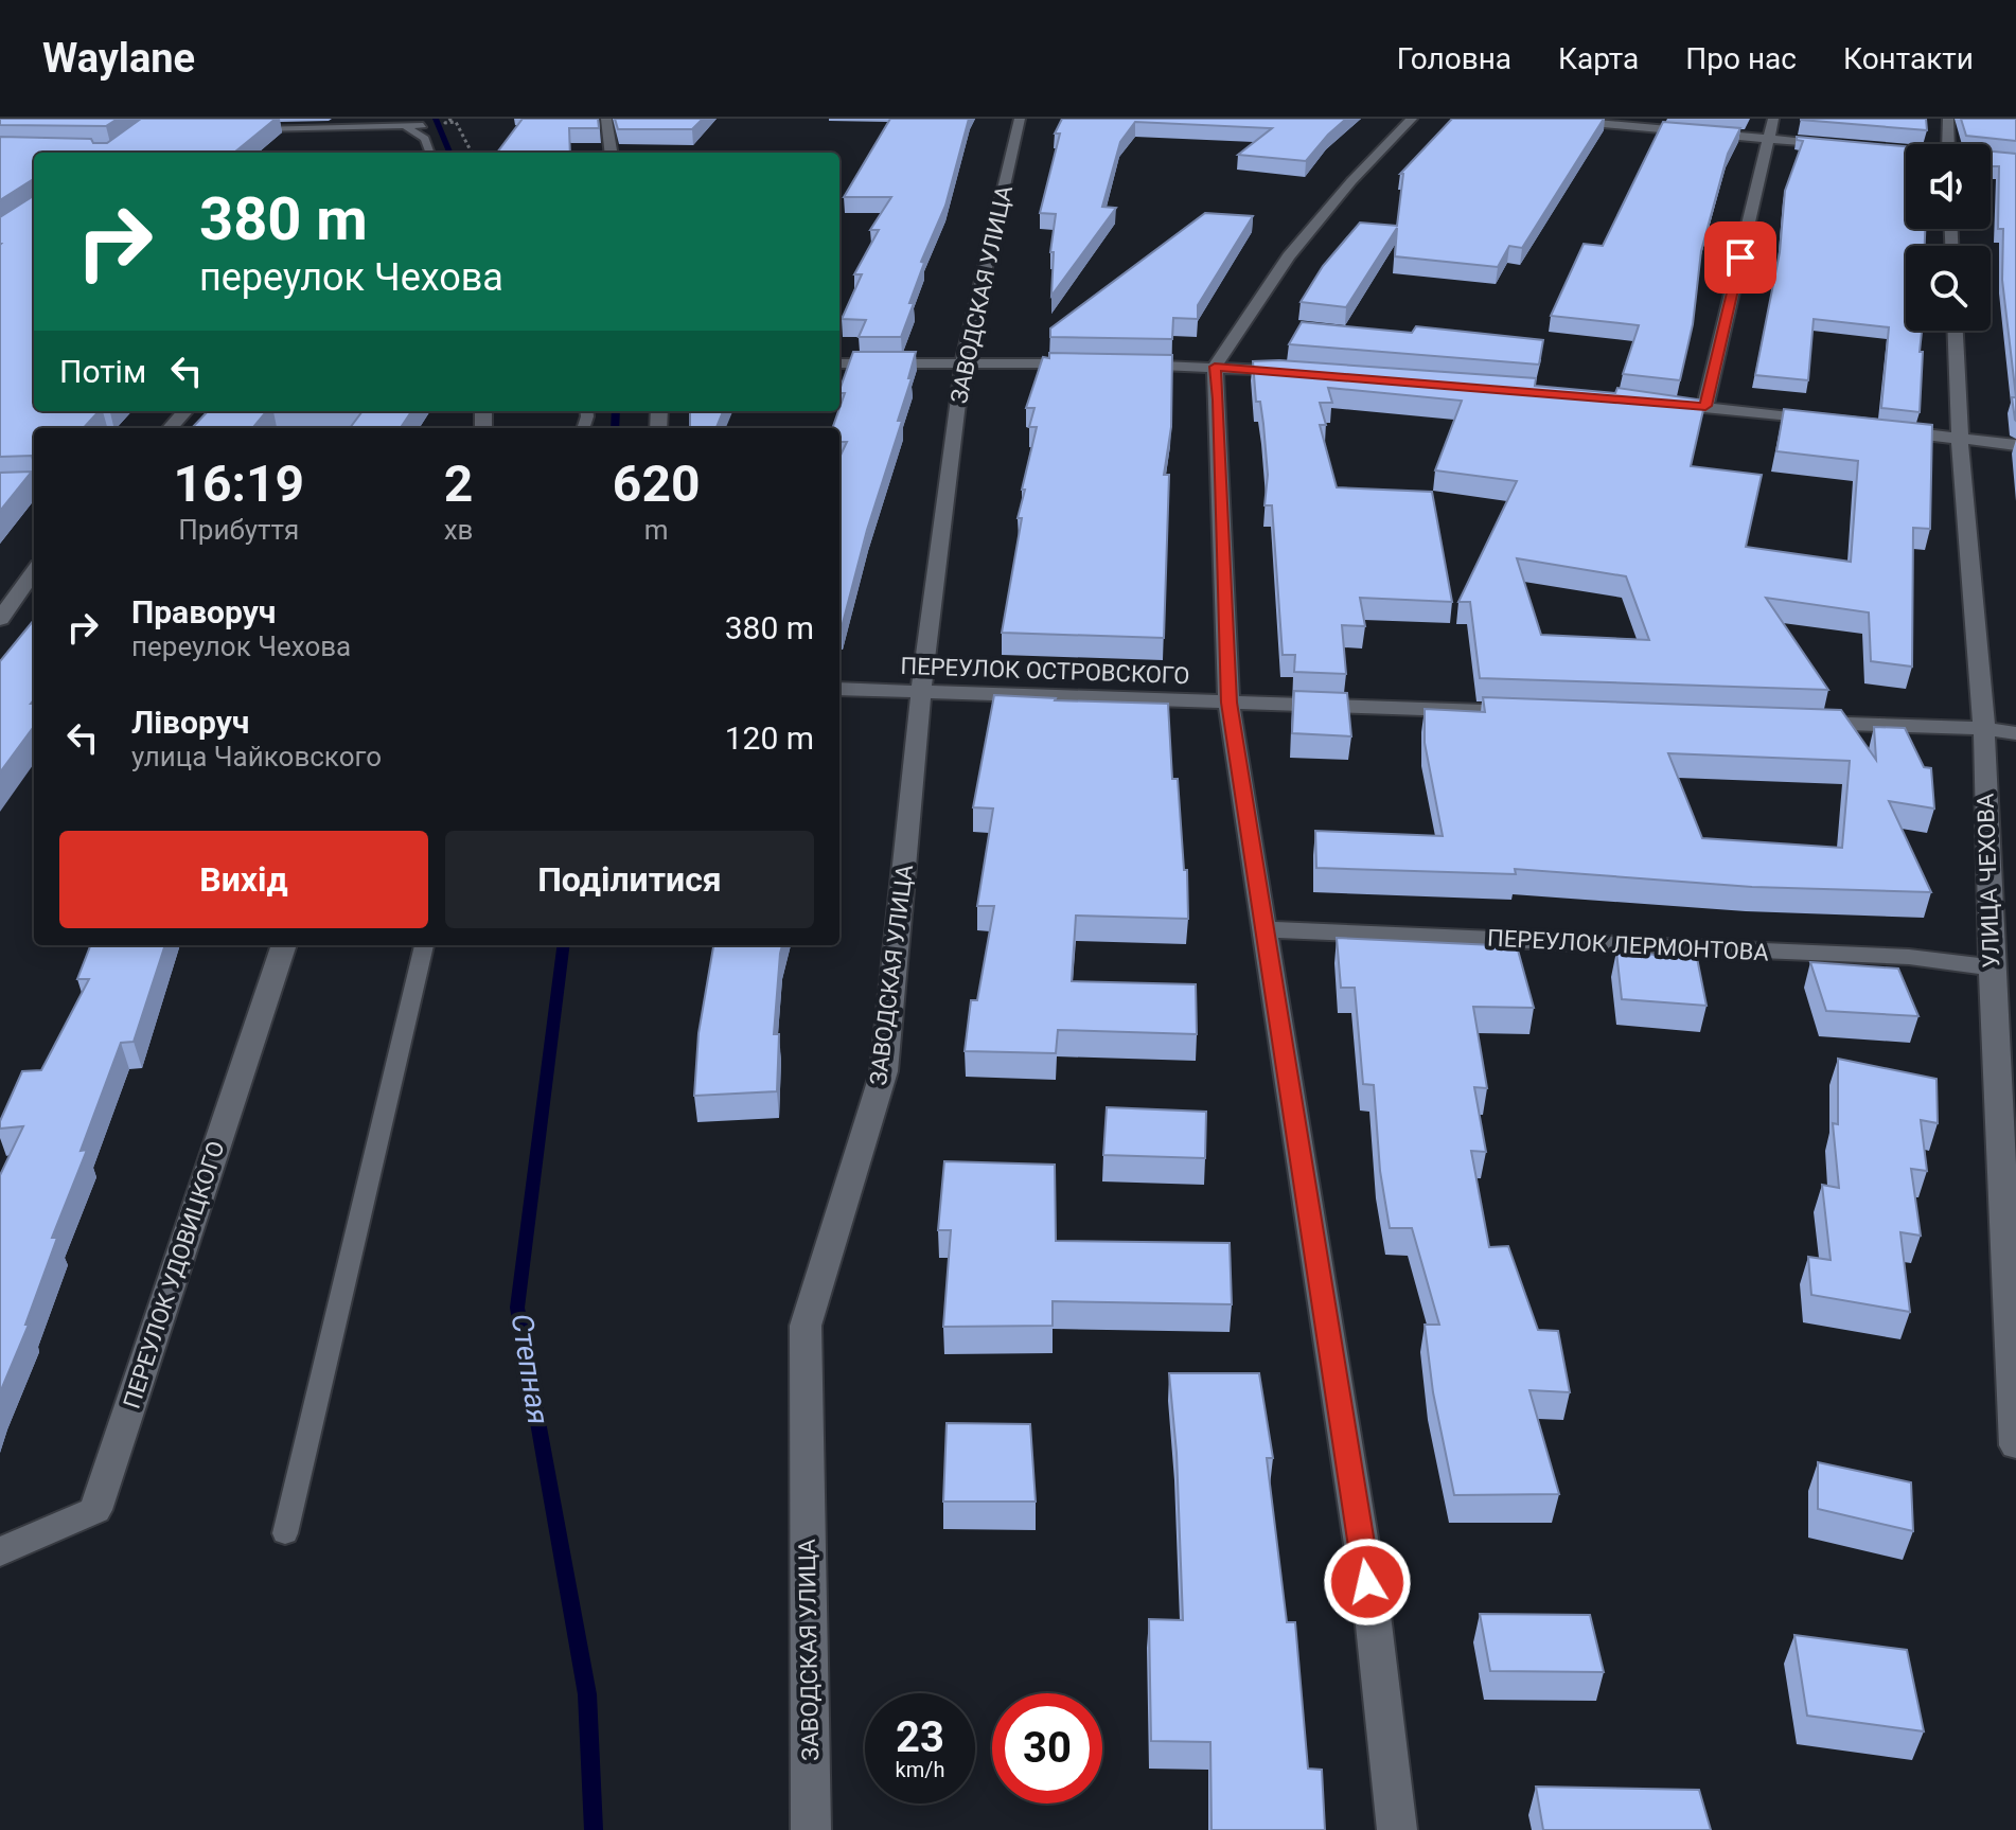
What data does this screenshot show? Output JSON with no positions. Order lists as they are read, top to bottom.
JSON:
{
  "streets": {
    "street": [
      "ЗАВОДСКАЯ УЛИЦА",
      "ПЕРЕУЛОК ОСТРОВСКОГО",
      "УЛИЦА ЧЕХОВА",
      "ПЕРЕУЛОК ЛЕРМОНТОВА",
      "ПЕРЕУЛОК УДОВИЦКОГО"
    ]
  },
  "crossings": [
    ["ЗАВОДСКАЯ УЛИЦА", "ПЕРЕУЛОК ОСТРОВСКОГО"],
    ["УЛИЦА ЧЕХОВА", "ПЕРЕУЛОК ЛЕРМОНТОВА"]
  ],
  "water": ["Степная"],
  "page": {
    "header": "Waylane",
    "nav": [
      "Головна",
      "Карта",
      "Про нас",
      "Контакти"
    ],
    "turn": ["380 m", "переулок Чехова"],
    "then": "Потім",
    "eta": [
      "16:19",
      "Прибуття",
      "2",
      "хв",
      "620",
      "m"
    ],
    "list": [
      {
        "name": "Праворуч",
        "note": "переулок Чехова",
        "value": "380 m"
      },
      {
        "name": "Ліворуч",
        "note": "улица Чайковского",
        "value": "120 m"
      }
    ],
    "buttons": ["Вихід", "Поділитися"],
    "speed": "23 km/h",
    "limit": "30"
  }
}
